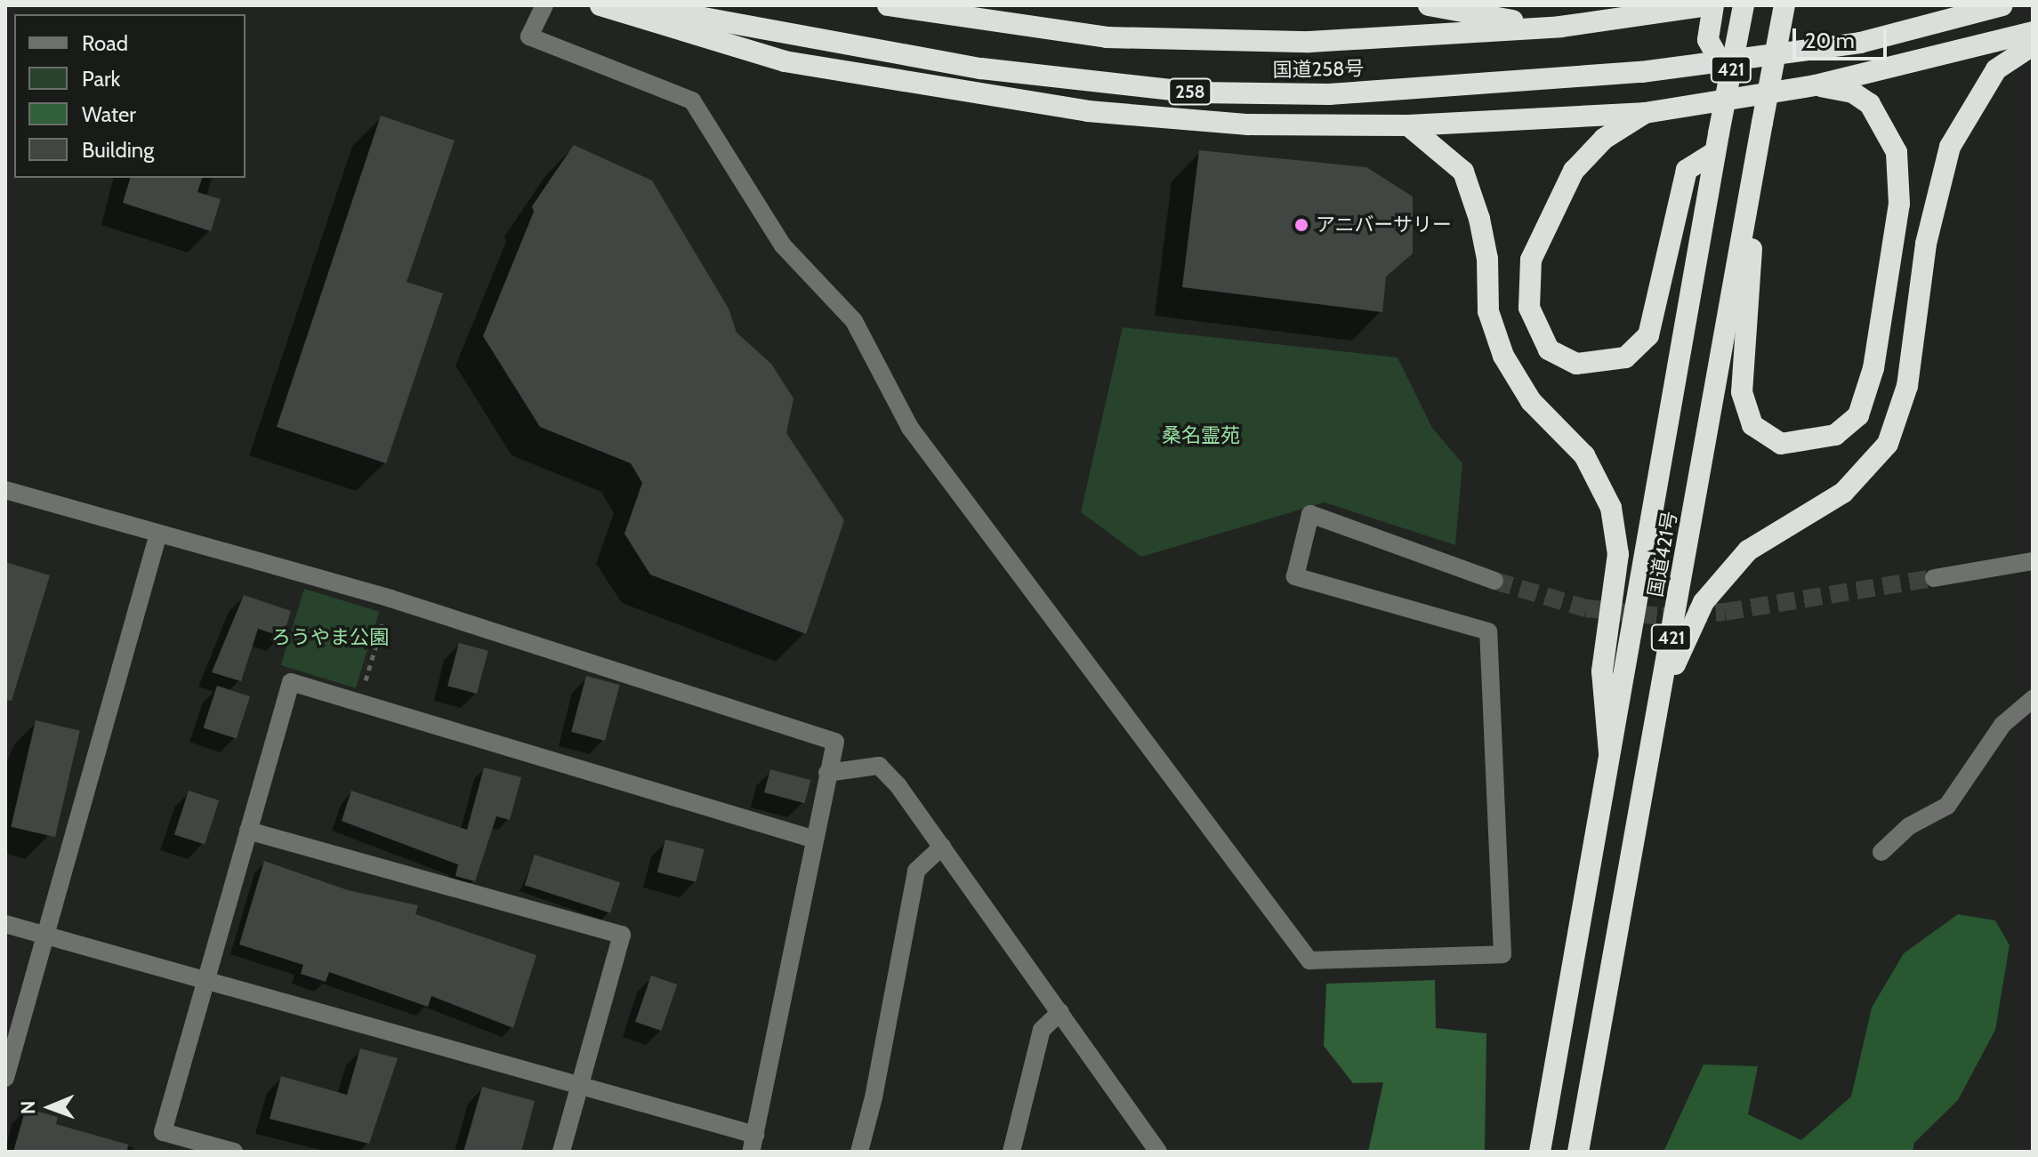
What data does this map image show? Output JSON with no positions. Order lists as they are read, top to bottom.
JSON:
{
  "streets": {
    "highway": [
      "国道258号",
      "421",
      "258",
      "国道421号"
    ]
  },
  "crossings": [
    ["国道258号", "421"],
    ["421", "国道421号"]
  ],
  "parks": ["桑名霊苑", "ろうやま公園"],
  "places": ["アニバーサリー"],
  "legend": [
    "Road",
    "Park",
    "Water",
    "Building"
  ],
  "scale_bar": "20 m",
  "north": "left"
}
